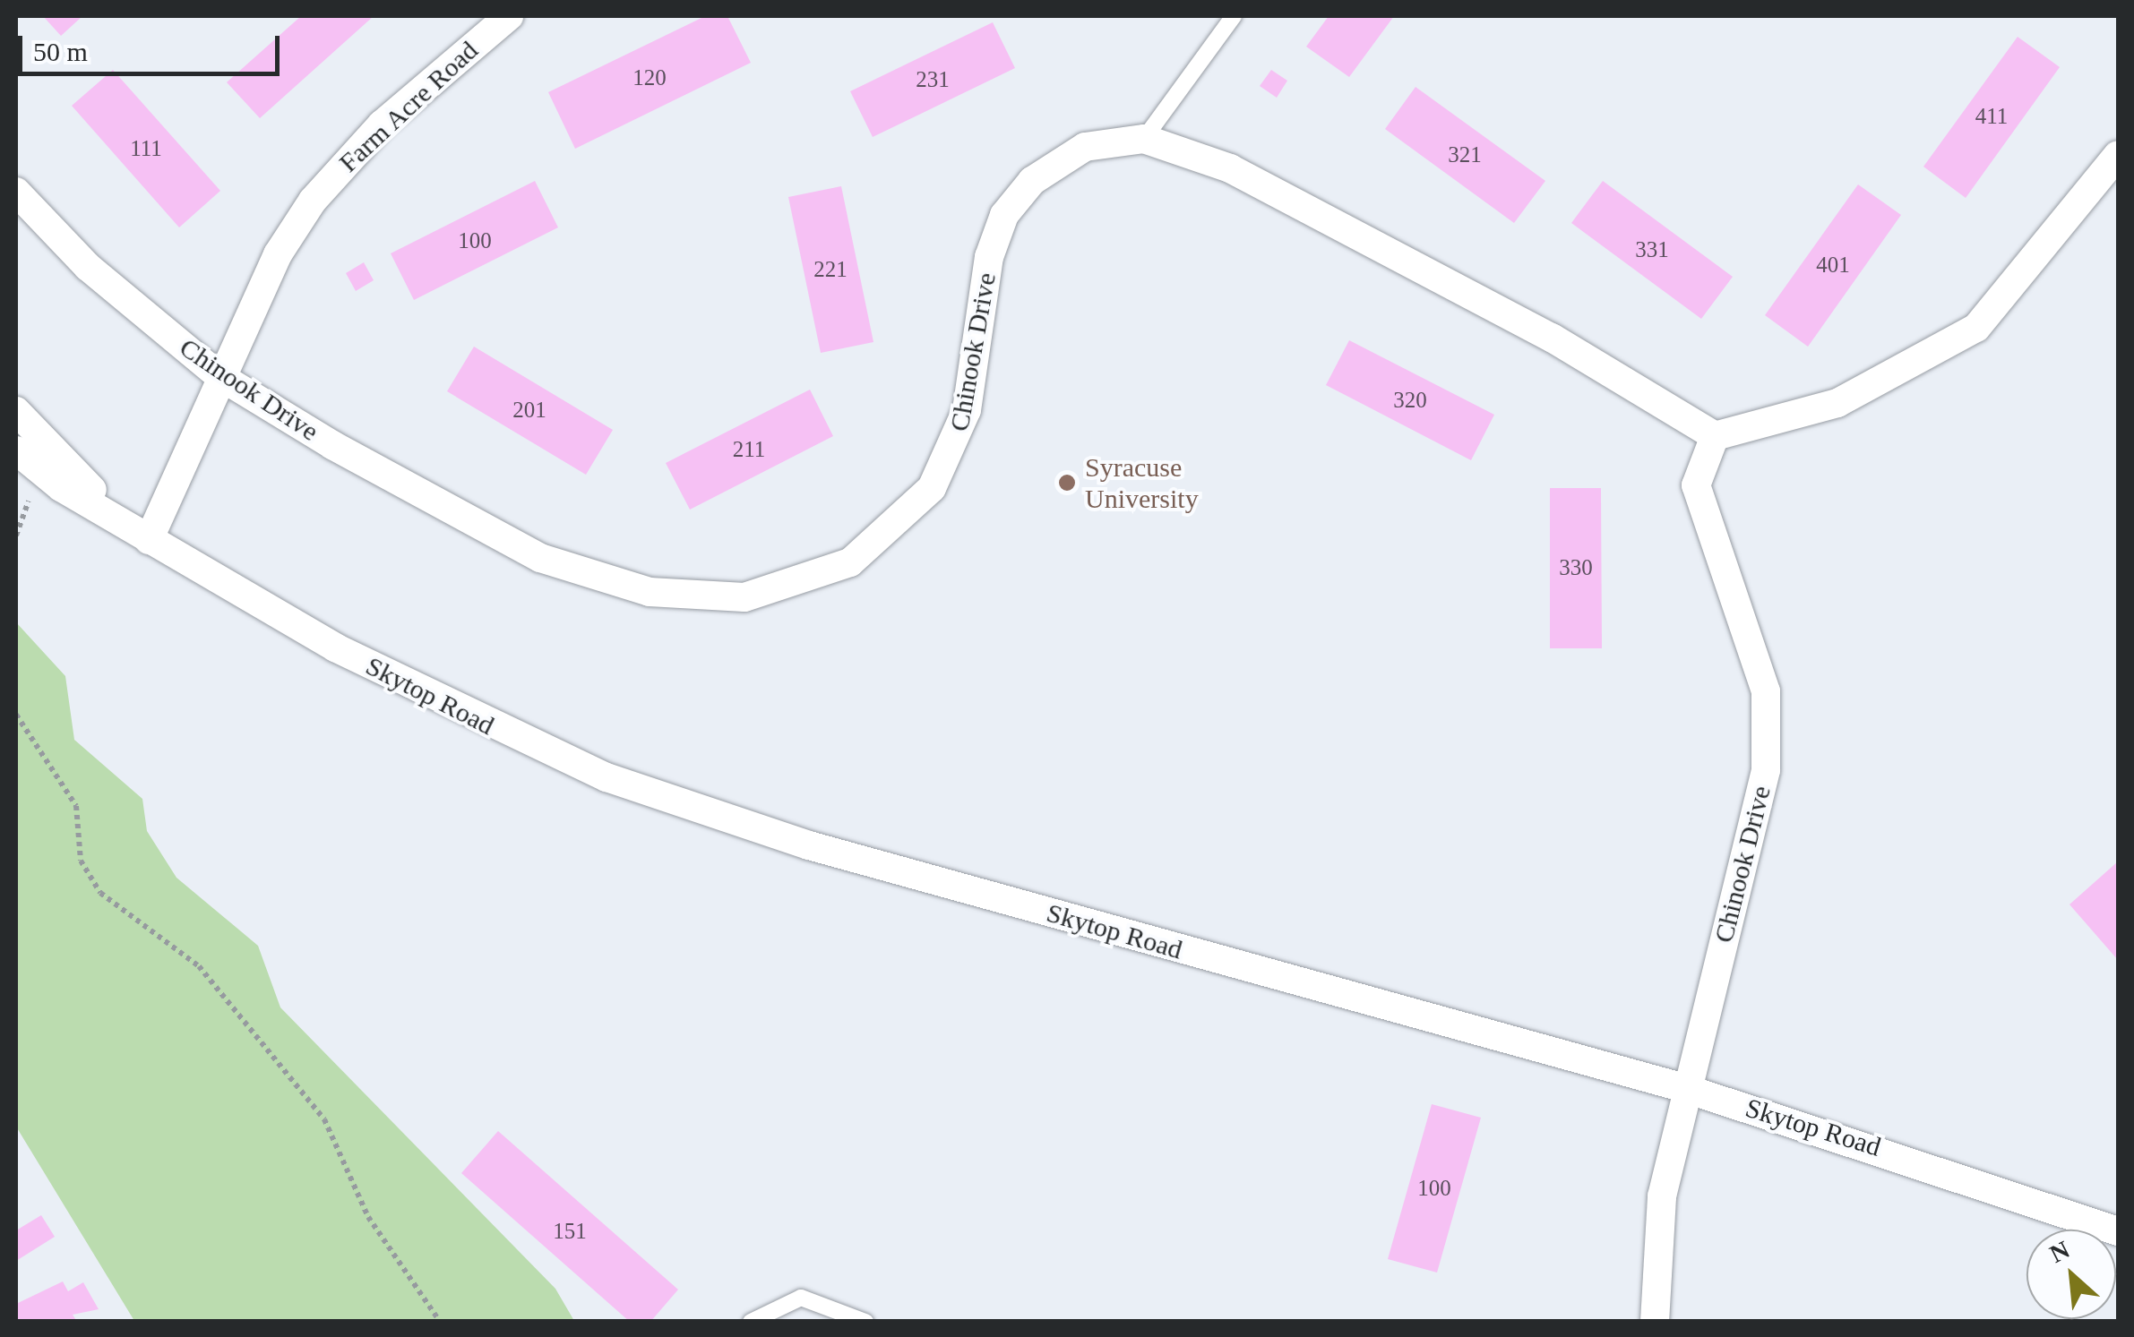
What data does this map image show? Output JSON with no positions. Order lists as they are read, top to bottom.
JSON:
{
  "streets": {
    "street": ["Farm Acre Road", "Chinook Drive", "Skytop Road"]
  },
  "crossings": [
    ["Farm Acre Road", "Chinook Drive"],
    ["Farm Acre Road", "Skytop Road"],
    ["Chinook Drive", "Skytop Road"]
  ],
  "places": ["Syracuse University"],
  "house_numbers": [
    "120",
    "231",
    "411",
    "111",
    "321",
    "100",
    "331",
    "401",
    "221",
    "320",
    "201",
    "211",
    "330",
    "100",
    "151"
  ],
  "scale_bar": "50 m",
  "north": "top left"
}
